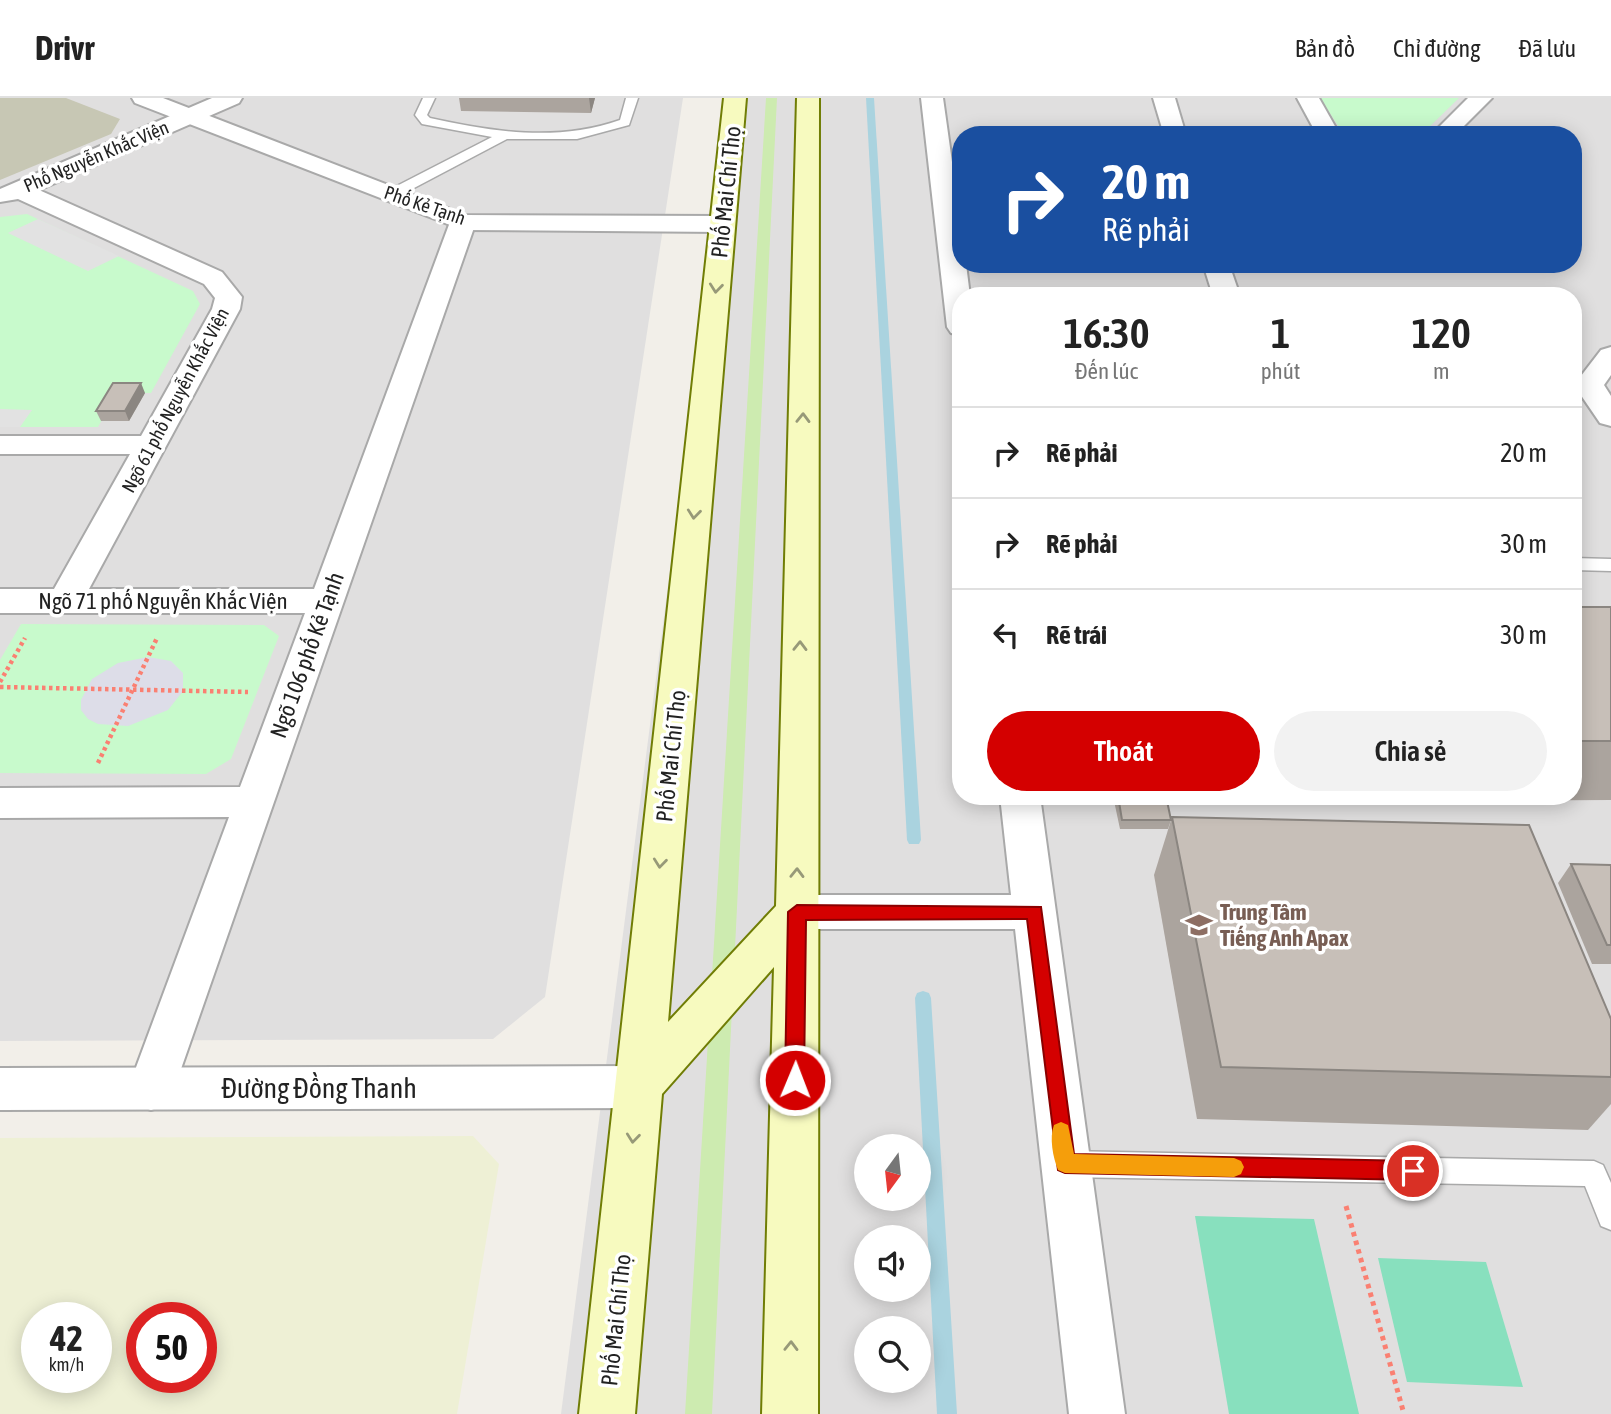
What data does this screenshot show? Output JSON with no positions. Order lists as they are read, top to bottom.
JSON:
{
  "streets": {
    "main road": ["Phố Mai Chí Thọ"],
    "street": [
      "Phố Nguyễn Khắc Viện",
      "Phố Kẻ Tạnh",
      "Ngõ 61 phố Nguyễn Khắc Viện",
      "Ngõ 71 phố Nguyễn Khắc Viện",
      "Ngõ 106 phố Kẻ Tạnh",
      "Đường Đồng Thanh"
    ]
  },
  "crossings": [
    ["Phố Nguyễn Khắc Viện", "Phố Kẻ Tạnh"],
    ["Phố Nguyễn Khắc Viện", "Ngõ 61 phố Nguyễn Khắc Viện"],
    ["Phố Mai Chí Thọ", "Phố Kẻ Tạnh"],
    ["Phố Mai Chí Thọ", "Đường Đồng Thanh"],
    ["Phố Kẻ Tạnh", "Ngõ 106 phố Kẻ Tạnh"],
    ["Ngõ 61 phố Nguyễn Khắc Viện", "Ngõ 71 phố Nguyễn Khắc Viện"],
    ["Ngõ 71 phố Nguyễn Khắc Viện", "Ngõ 106 phố Kẻ Tạnh"],
    ["Ngõ 106 phố Kẻ Tạnh", "Đường Đồng Thanh"]
  ],
  "places": {
    "school or university": ["Trung Tâm Tiếng Anh Apax"]
  },
  "north": "bottom",
  "page": {
    "header": "Drivr",
    "nav": ["Bản đồ", "Chỉ đường", "Đã lưu"],
    "turn": ["20 m", "Rẽ phải"],
    "eta": [
      "16:30",
      "Đến lúc",
      "1",
      "phút",
      "120",
      "m"
    ],
    "list": [
      {
        "name": "Rẽ phải",
        "value": "20 m"
      },
      {
        "name": "Rẽ phải",
        "value": "30 m"
      },
      {
        "name": "Rẽ trái",
        "value": "30 m"
      }
    ],
    "buttons": ["Thoát", "Chia sẻ"],
    "speed": "42 km/h",
    "limit": "50"
  }
}
